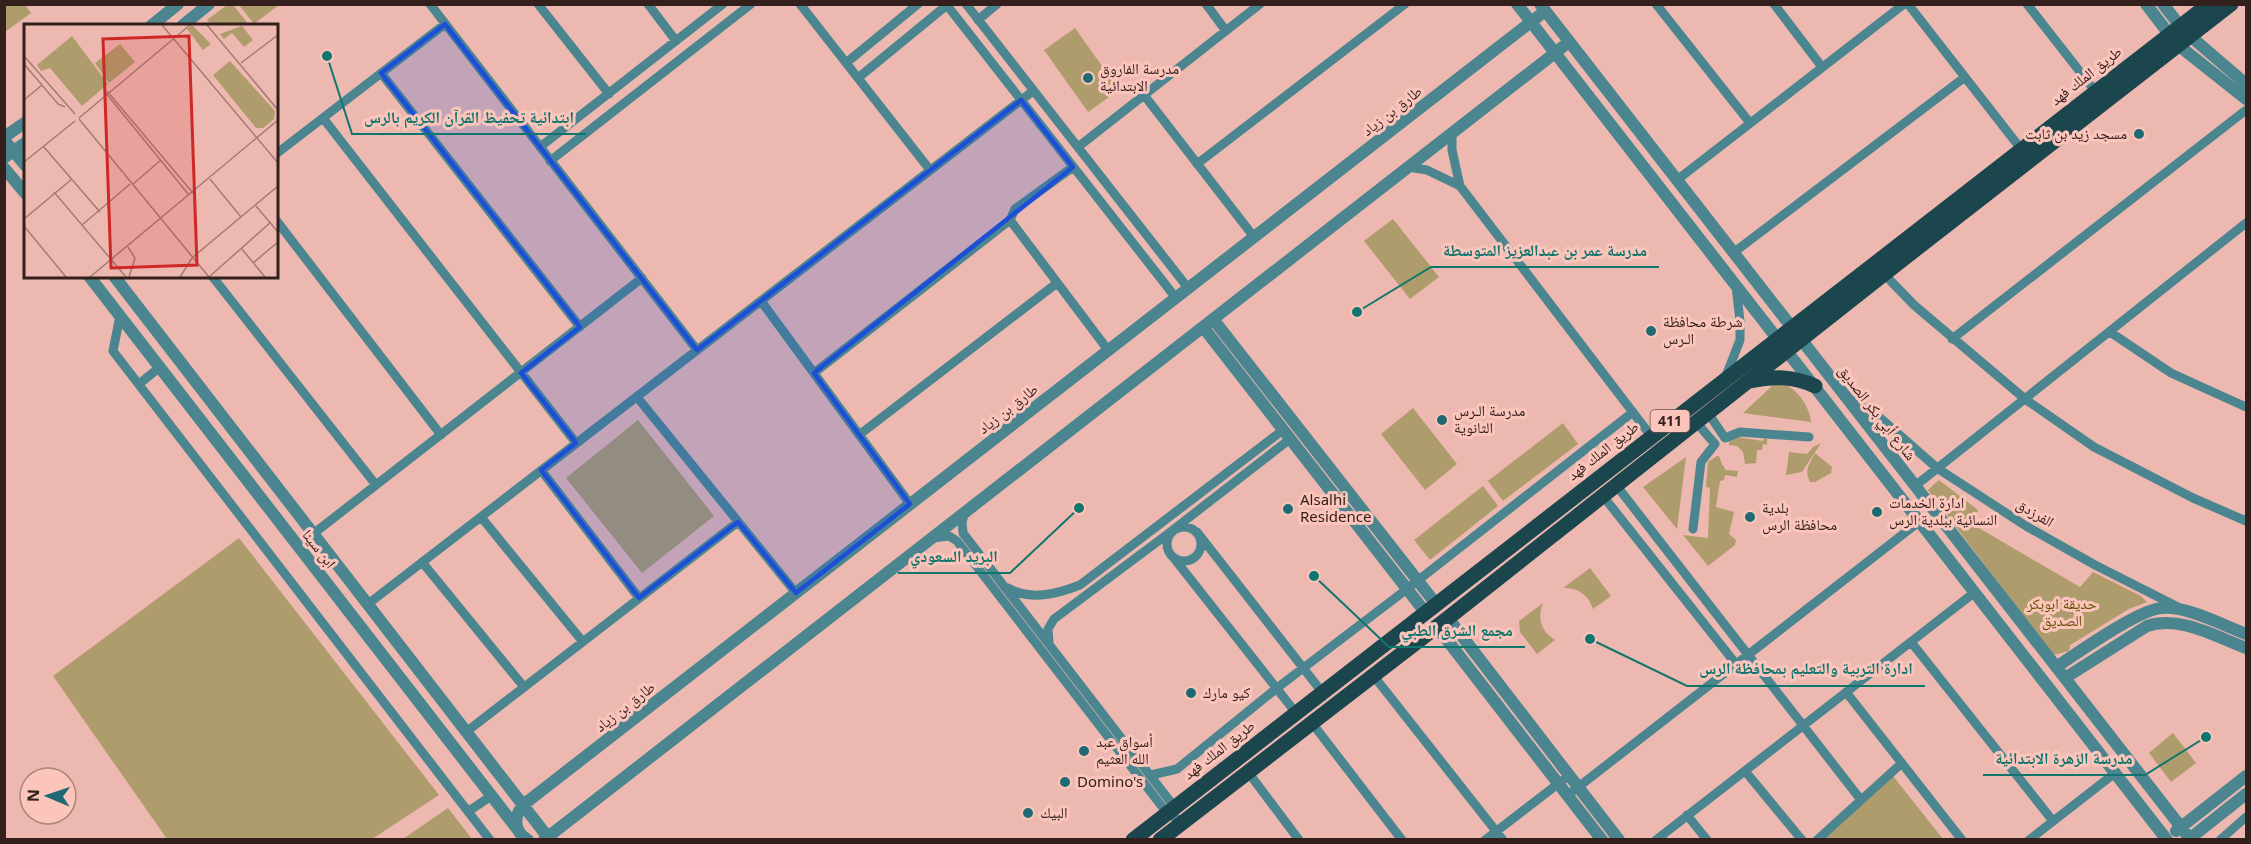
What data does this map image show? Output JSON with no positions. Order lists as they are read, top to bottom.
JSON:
{
  "streets": {
    "main road": ["طريق الملك فهد", "411"],
    "street": [
      "طارق بن زياد",
      "شارع أبي بكر الصديق",
      "الفرزدق",
      "ابن سينا"
    ]
  },
  "crossings": [
    ["طريق الملك فهد", "شارع أبي بكر الصديق"],
    ["طارق بن زياد", "شارع أبي بكر الصديق"],
    ["طارق بن زياد", "ابن سينا"],
    ["شارع أبي بكر الصديق", "الفرزدق"]
  ],
  "parks": ["حديقة ابوبكر الصديق"],
  "places": [
    "ابتدائية تحفيظ القرآن الكريم بالرس",
    "مدرسة الفاروق الابتدائية",
    "مسجد زيد بن ثابت",
    "مدرسة عمر بن عبدالعزيز المتوسطة",
    "شرطة محافظة الـرس",
    "مدرسة الـرس الثانوية",
    "البريد السعودي",
    "Alsalhi Residence",
    "ادارة الخدمات النسائية ببلدية الرس",
    "بلدية محافظة الرس",
    "مجمع الشرق الطبي",
    "ادارة التربية والتعليم بمحافظة الرس",
    "كيو مارك",
    "مدرسة الزهرة الابتدائية",
    "أسواق عبد الله العثيم",
    "Domino's",
    "البيك"
  ],
  "north": "left"
}
